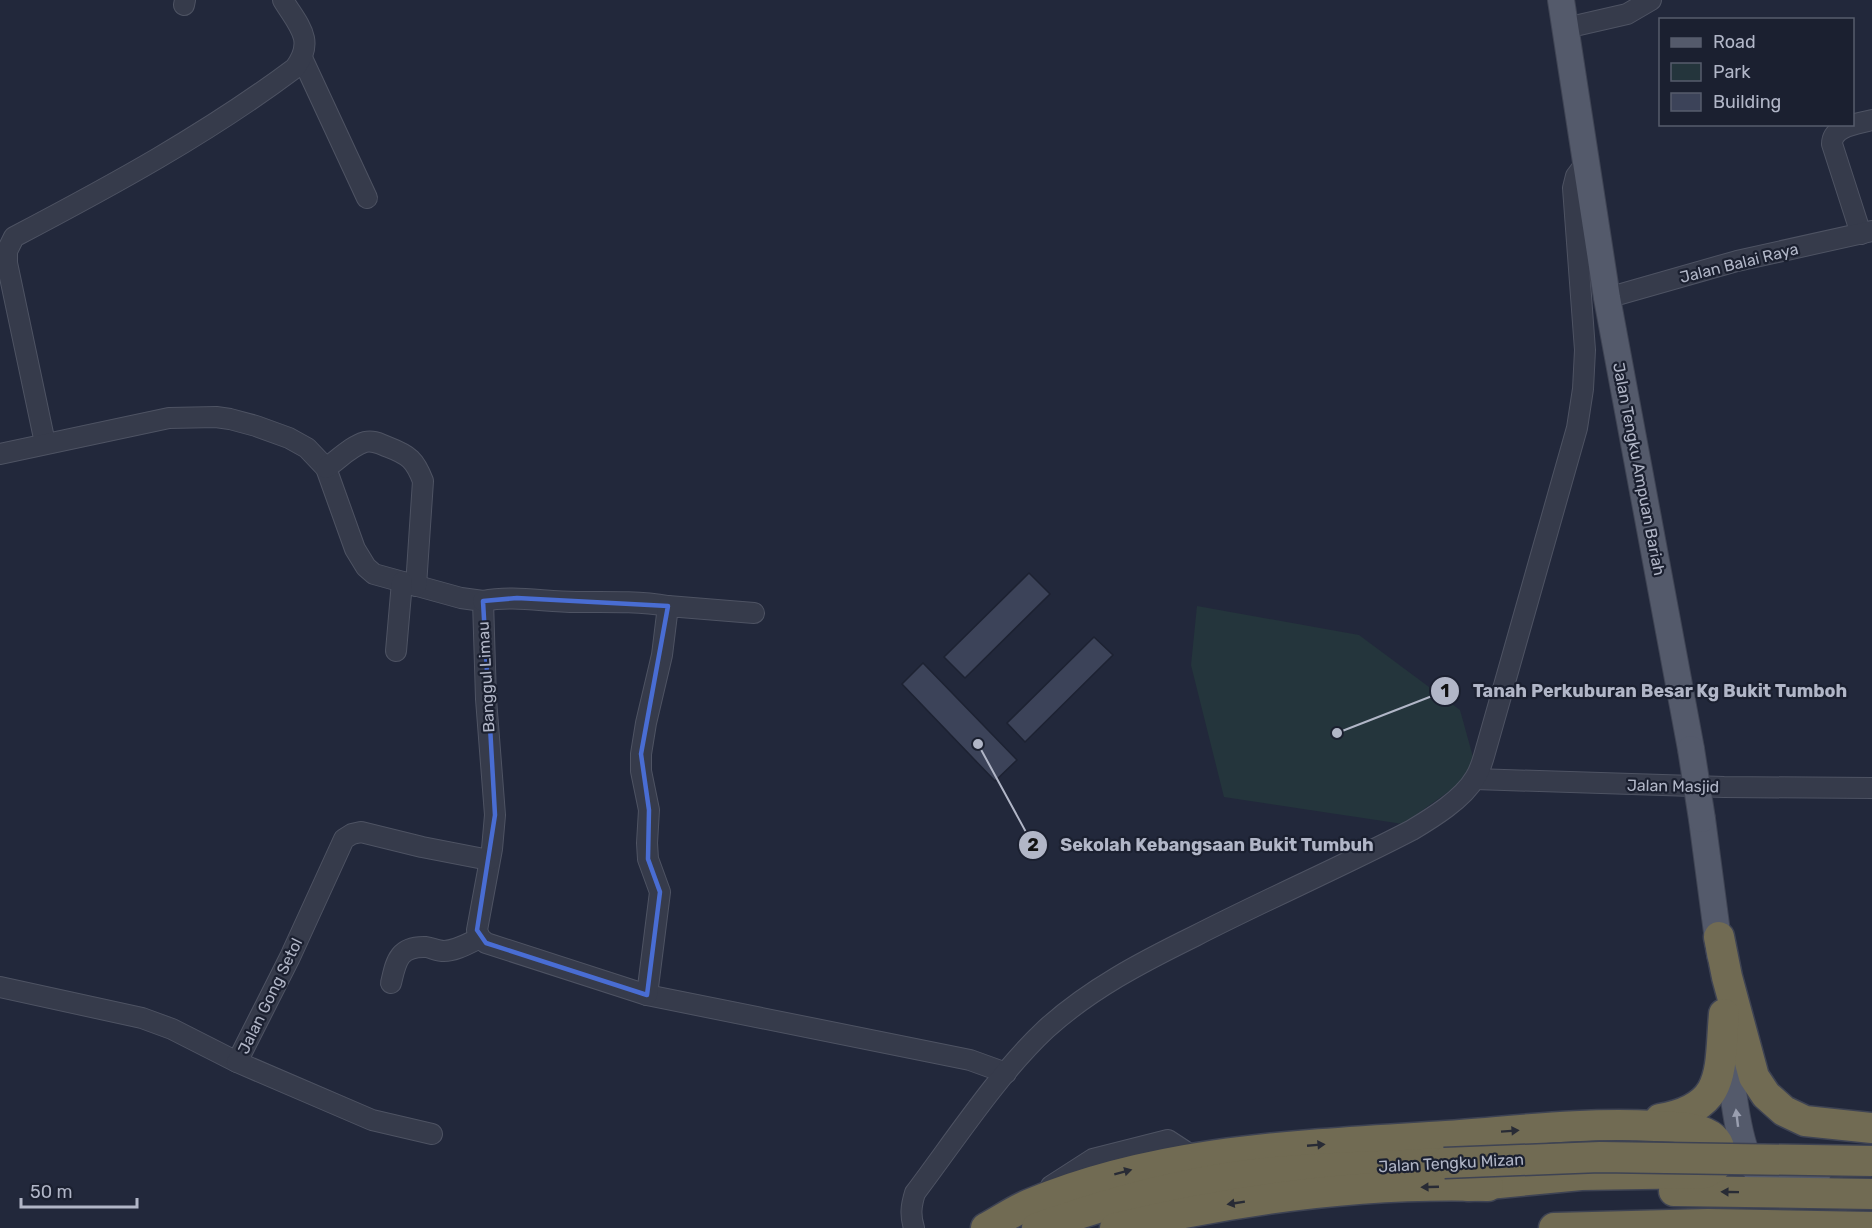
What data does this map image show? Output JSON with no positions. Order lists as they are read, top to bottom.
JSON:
{
  "streets": {
    "highway": ["Jalan Tengku Mizan"],
    "main road": ["Jalan Tengku Ampuan Bariah"],
    "street": [
      "Jalan Balai Raya",
      "Banggul Limau",
      "Jalan Masjid",
      "Jalan Gong Setol"
    ]
  },
  "crossings": [
    ["Jalan Balai Raya", "Jalan Tengku Ampuan Bariah"],
    ["Banggul Limau", "Jalan Gong Setol"]
  ],
  "places": ["Tanah Perkuburan Besar Kg Bukit Tumboh", "Sekolah Kebangsaan Bukit Tumbuh"],
  "legend": ["Road", "Park", "Building"],
  "scale_bar": "50 m"
}
